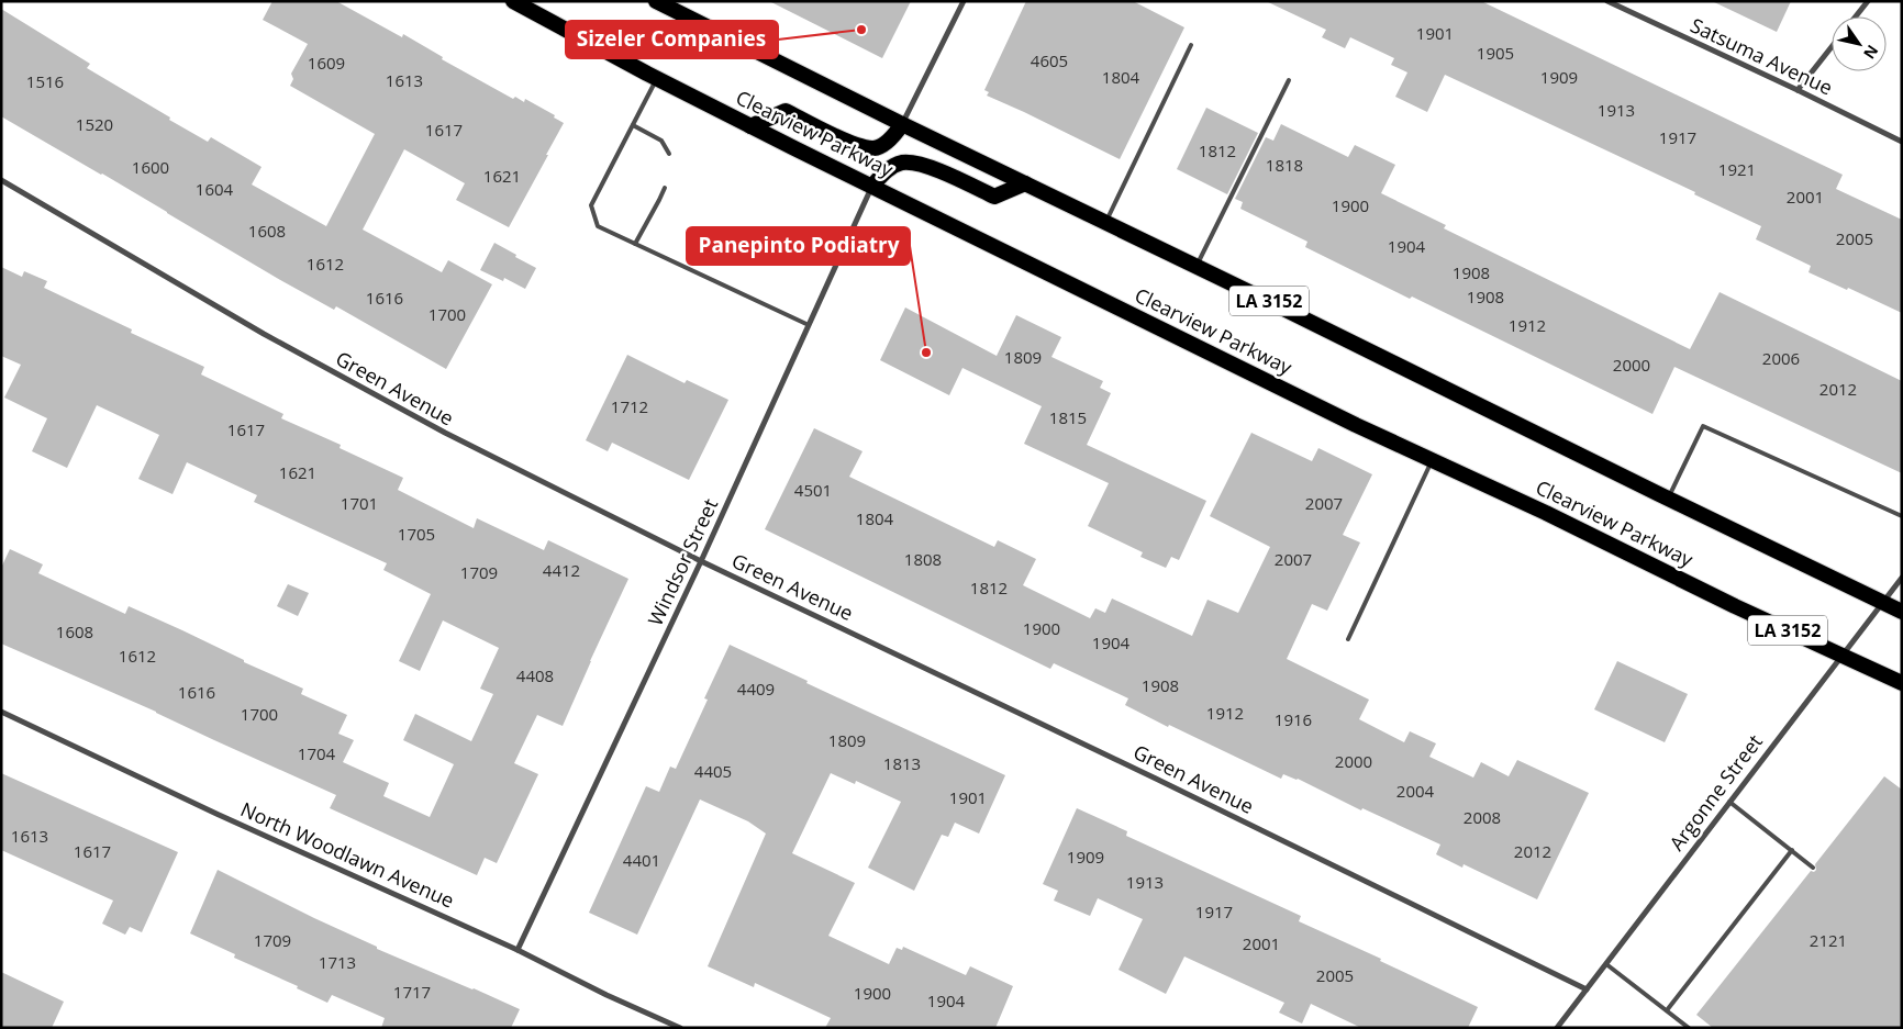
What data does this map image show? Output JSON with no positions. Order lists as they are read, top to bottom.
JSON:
{
  "streets": {
    "highway": ["Clearview Parkway", "LA 3152"],
    "street": [
      "Satsuma Avenue",
      "Green Avenue",
      "Windsor Street",
      "Argonne Street",
      "North Woodlawn Avenue"
    ]
  },
  "crossings": [
    ["Clearview Parkway", "Windsor Street"],
    ["Clearview Parkway", "Argonne Street"],
    ["LA 3152", "Argonne Street"],
    ["Green Avenue", "Windsor Street"],
    ["Green Avenue", "Argonne Street"],
    ["Windsor Street", "North Woodlawn Avenue"]
  ],
  "places": ["Sizeler Companies", "Panepinto Podiatry"],
  "house_numbers": [
    "1901",
    "1905",
    "4605",
    "1609",
    "1804",
    "1909",
    "1613",
    "1516",
    "1913",
    "1520",
    "1617",
    "1917",
    "1812",
    "1818",
    "1600",
    "1921",
    "1621",
    "1604",
    "2001",
    "1900",
    "1608",
    "2005",
    "1904",
    "1612",
    "1908",
    "1908",
    "1616",
    "1700",
    "1912",
    "1809",
    "2006",
    "2000",
    "2012",
    "1712",
    "1815",
    "1617",
    "1621",
    "4501",
    "1701",
    "2007",
    "1804",
    "1705",
    "1808",
    "2007",
    "4412",
    "1709",
    "1812",
    "1900",
    "1608",
    "1904",
    "1612",
    "4408",
    "1908",
    "4409",
    "1616",
    "1912",
    "1700",
    "1916",
    "1809",
    "1704",
    "2000",
    "1813",
    "4405",
    "2004",
    "1901",
    "2008",
    "1613",
    "1617",
    "2012",
    "1909",
    "4401",
    "1913",
    "1917",
    "1709",
    "2121",
    "2001",
    "1713",
    "2005",
    "1717",
    "1900",
    "1904"
  ],
  "north": "bottom right"
}
